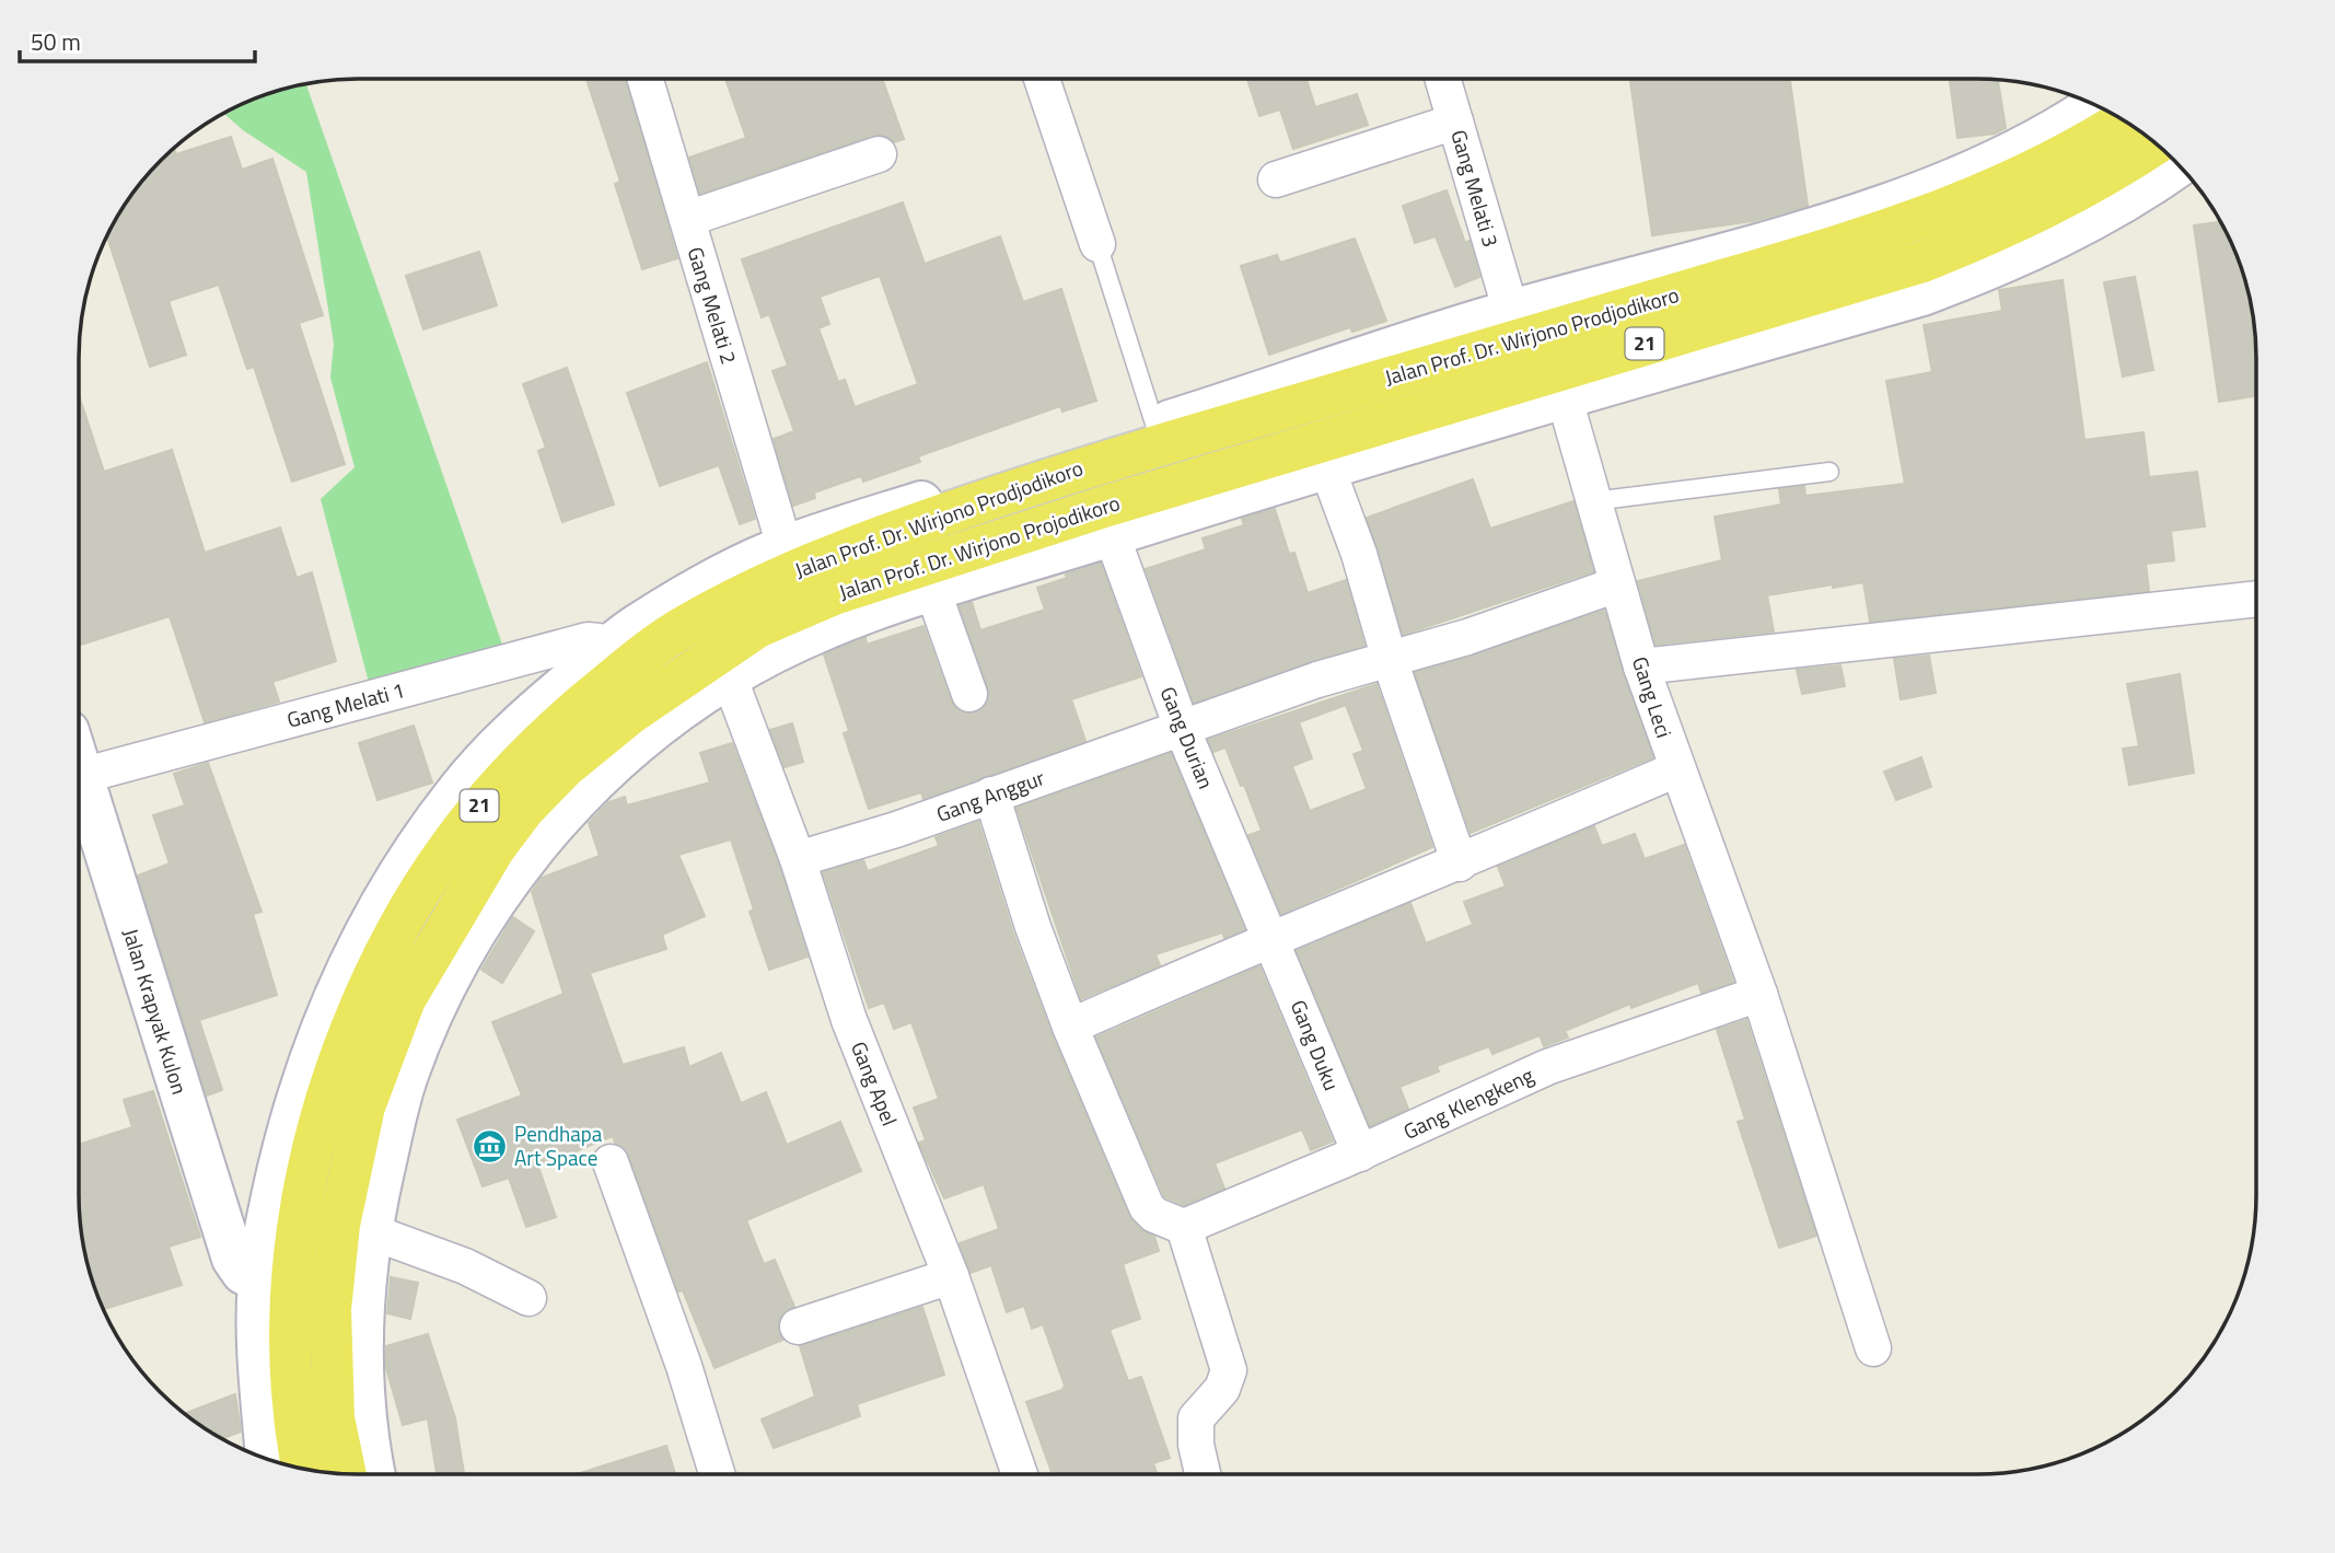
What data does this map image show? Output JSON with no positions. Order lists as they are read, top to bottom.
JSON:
{
  "streets": {
    "highway": ["Jalan Prof. Dr. Wirjono Prodjodikoro", "21", "Jalan Prof. Dr. Wirjono Projodikoro"],
    "street": [
      "Gang Melati 3",
      "Gang Melati 2",
      "Gang Leci",
      "Gang Melati 1",
      "Gang Durian",
      "Gang Anggur",
      "Jalan Krapyak Kulon",
      "Gang Duku",
      "Gang Apel",
      "Gang Klengkeng"
    ]
  },
  "crossings": [
    ["Jalan Prof. Dr. Wirjono Projodikoro", "Gang Durian"],
    ["Gang Leci", "Gang Anggur"],
    ["Gang Leci", "Gang Klengkeng"],
    ["Gang Melati 1", "Jalan Krapyak Kulon"],
    ["Gang Durian", "Gang Anggur"],
    ["Gang Durian", "Gang Duku"],
    ["Gang Anggur", "Gang Apel"],
    ["Gang Duku", "Gang Klengkeng"]
  ],
  "places": {
    "museum": ["Pendhapa Art Space"]
  },
  "scale_bar": "50 m"
}
